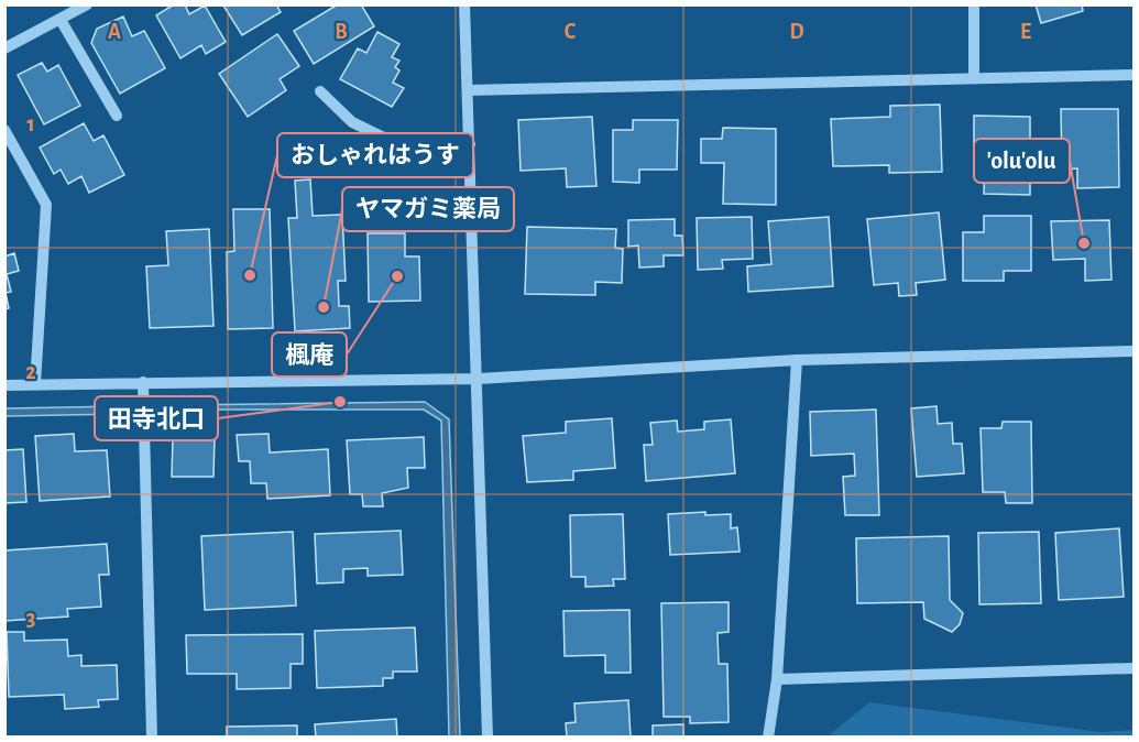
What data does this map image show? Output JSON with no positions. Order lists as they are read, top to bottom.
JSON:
{
  "places": [
    "'olu'olu",
    "おしゃれはうす",
    "楓庵",
    "ヤマガミ薬局",
    "田寺北口"
  ],
  "grid": {
    "columns": [
      "A",
      "B",
      "C",
      "D",
      "E"
    ],
    "rows": ["1", "2", "3"]
  }
}
